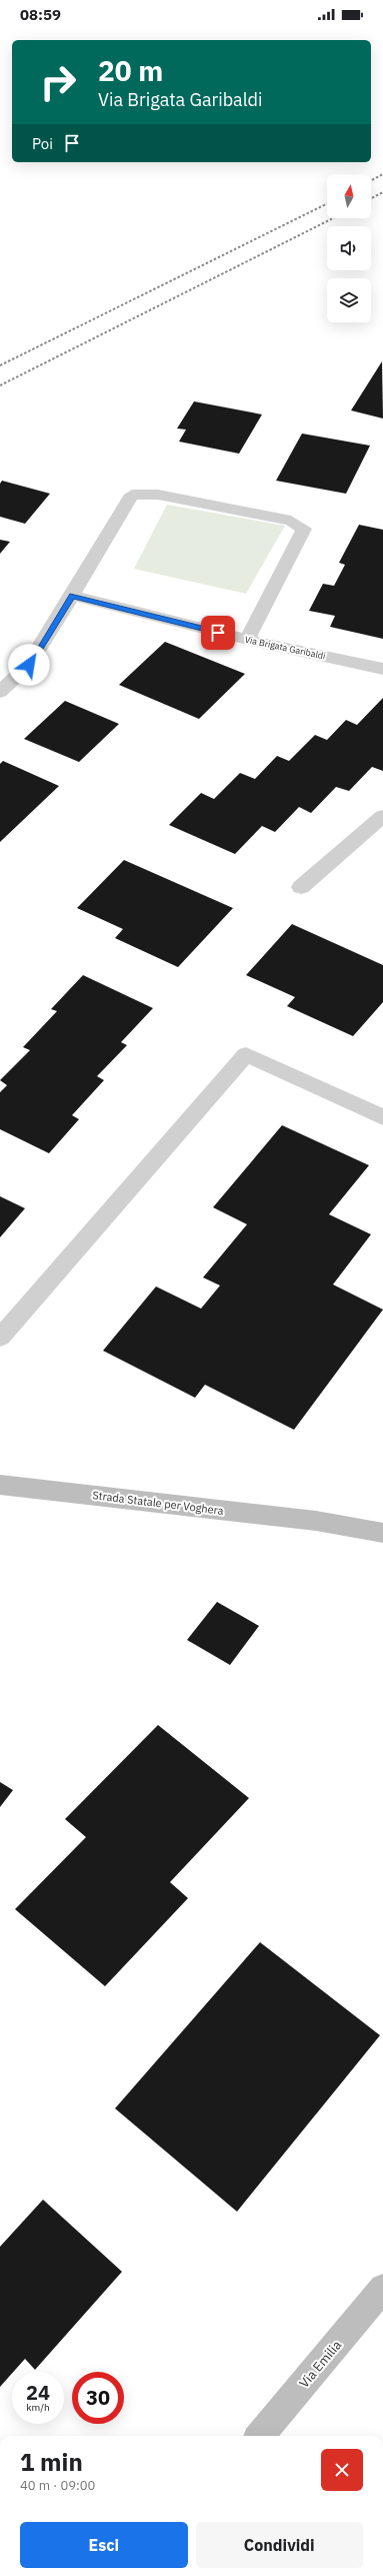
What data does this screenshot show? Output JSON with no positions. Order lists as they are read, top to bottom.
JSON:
{
  "streets": {
    "main road": ["Strada Statale per Voghera", "Via Emilia"],
    "street": ["Via Brigata Garibaldi"]
  },
  "north": "top",
  "page": {
    "status": "08:59",
    "turn": ["20 m", "Via Brigata Garibaldi"],
    "then": "Poi",
    "speed": "24 km/h",
    "limit": "30",
    "heading": ["1 min", "40 m · 09:00"],
    "buttons": ["Esci", "Condividi"]
  }
}
